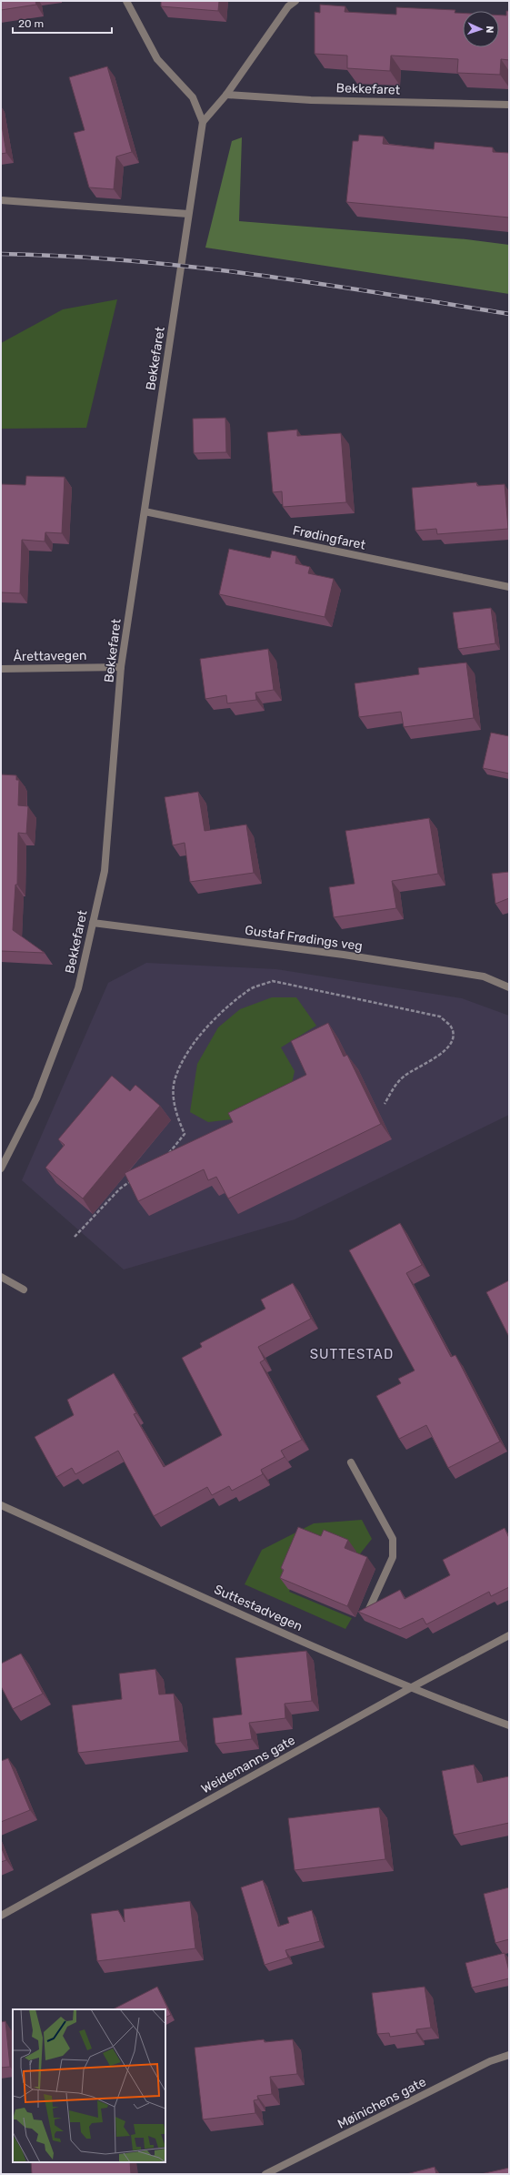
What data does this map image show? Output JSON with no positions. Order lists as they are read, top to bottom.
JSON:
{
  "streets": {
    "street": [
      "Bekkefaret",
      "Frødingfaret",
      "Årettavegen",
      "Gustaf Frødings veg",
      "Suttestadvegen",
      "Weidemanns gate",
      "Møinichens gate"
    ]
  },
  "crossings": [
    ["Bekkefaret", "Frødingfaret"],
    ["Bekkefaret", "Årettavegen"],
    ["Bekkefaret", "Gustaf Frødings veg"],
    ["Suttestadvegen", "Weidemanns gate"]
  ],
  "districts": ["SUTTESTAD"],
  "scale_bar": "20 m",
  "north": "right"
}
